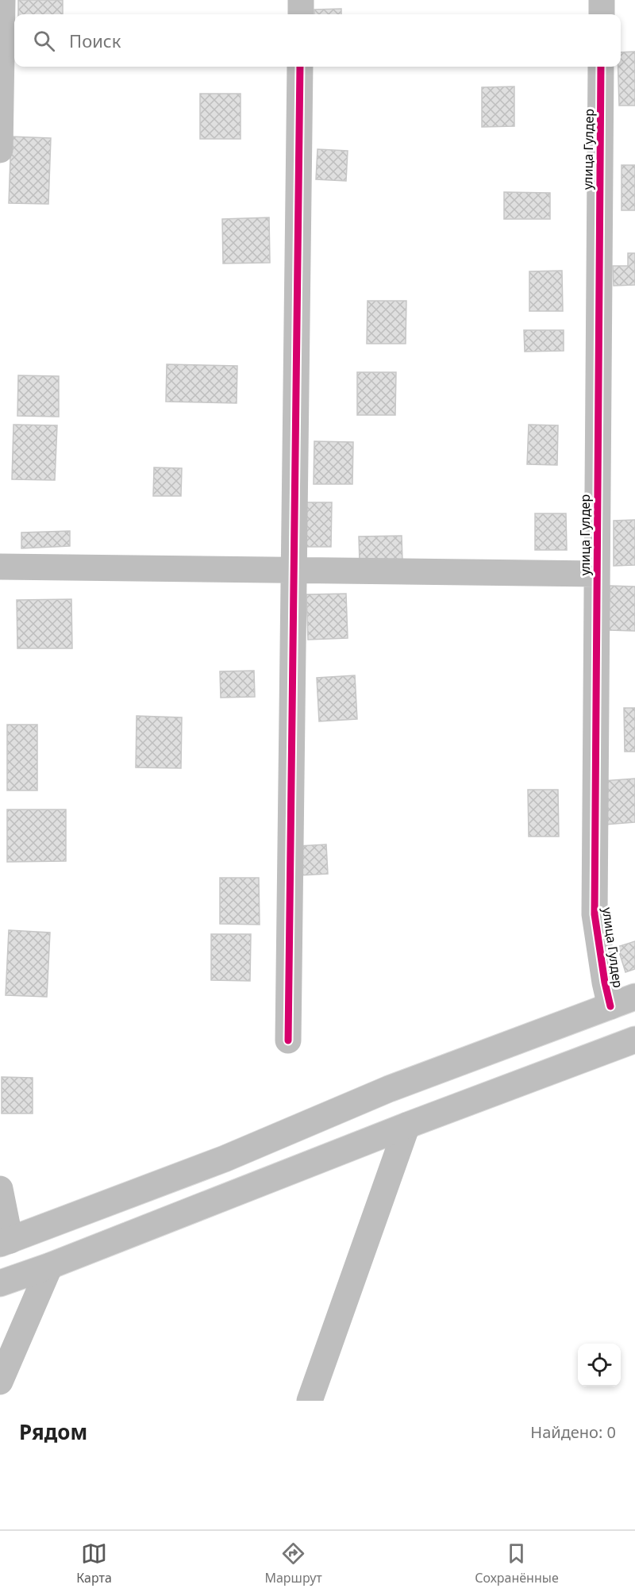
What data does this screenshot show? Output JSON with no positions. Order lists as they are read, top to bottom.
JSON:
{
  "streets": {
    "street": ["улица Гулдер"]
  },
  "page": {
    "search": "Поиск",
    "heading": ["Рядом", "Найдено: 0"],
    "nav": ["Карта", "Маршрут", "Сохранённые"]
  }
}
